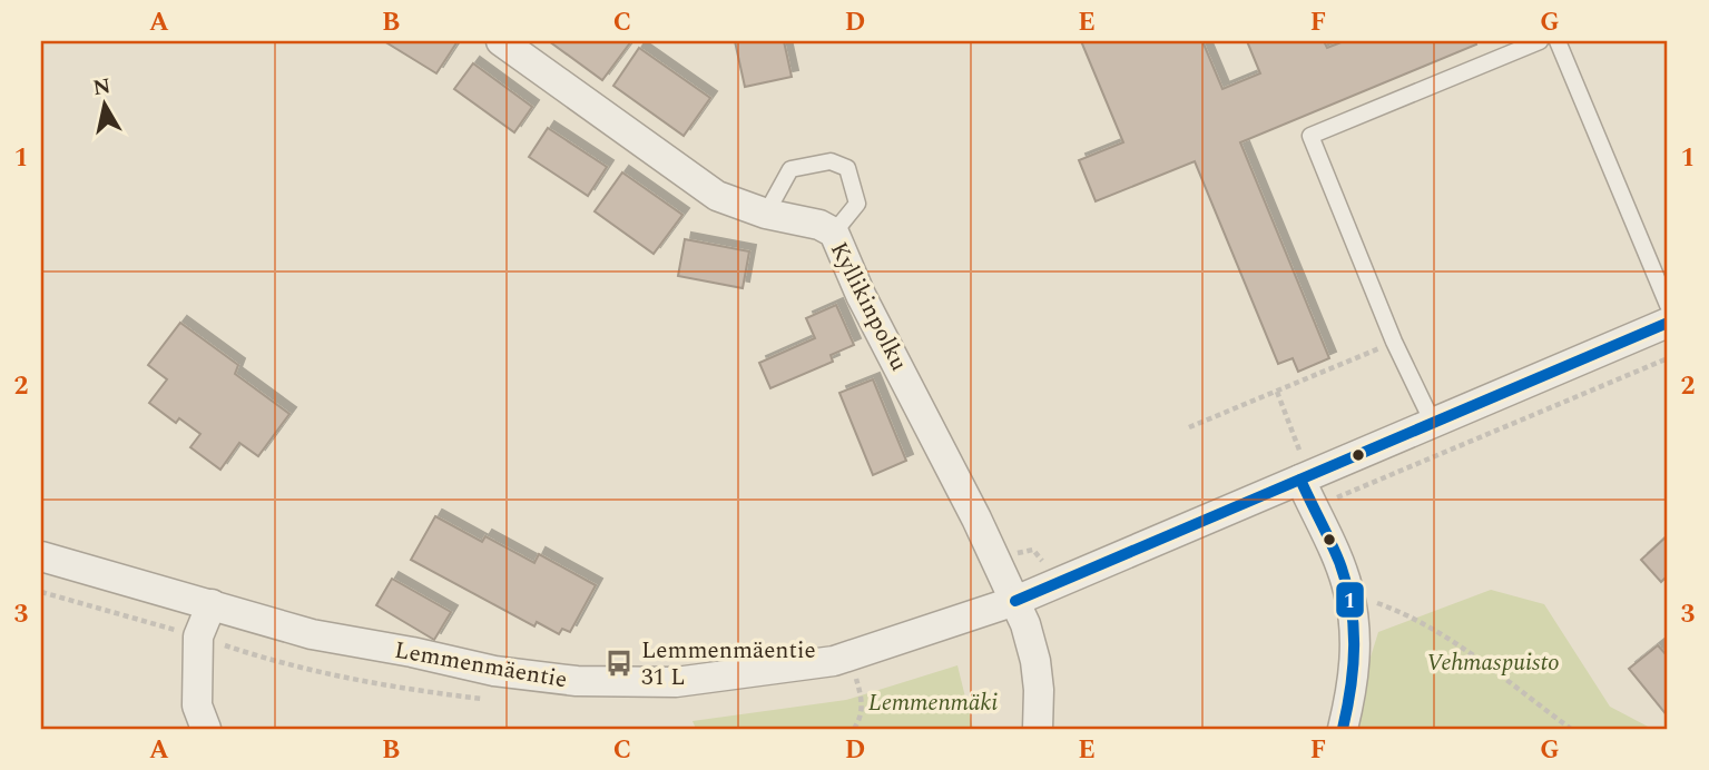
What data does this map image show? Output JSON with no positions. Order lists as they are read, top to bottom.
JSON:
{
  "streets": {
    "street": ["Kyllikinpolku", "Lemmenmäentie"]
  },
  "crossings": [
    ["Kyllikinpolku", "Lemmenmäentie"]
  ],
  "parks": ["Vehmaspuisto", "Lemmenmäki"],
  "places": {
    "bus stop": ["Lemmenmäentie 31 L"]
  },
  "lines": ["transit line 1"],
  "north": "top",
  "grid": {
    "columns": [
      "A",
      "B",
      "C",
      "D",
      "E",
      "F",
      "G"
    ],
    "rows": ["1", "2", "3"]
  }
}
